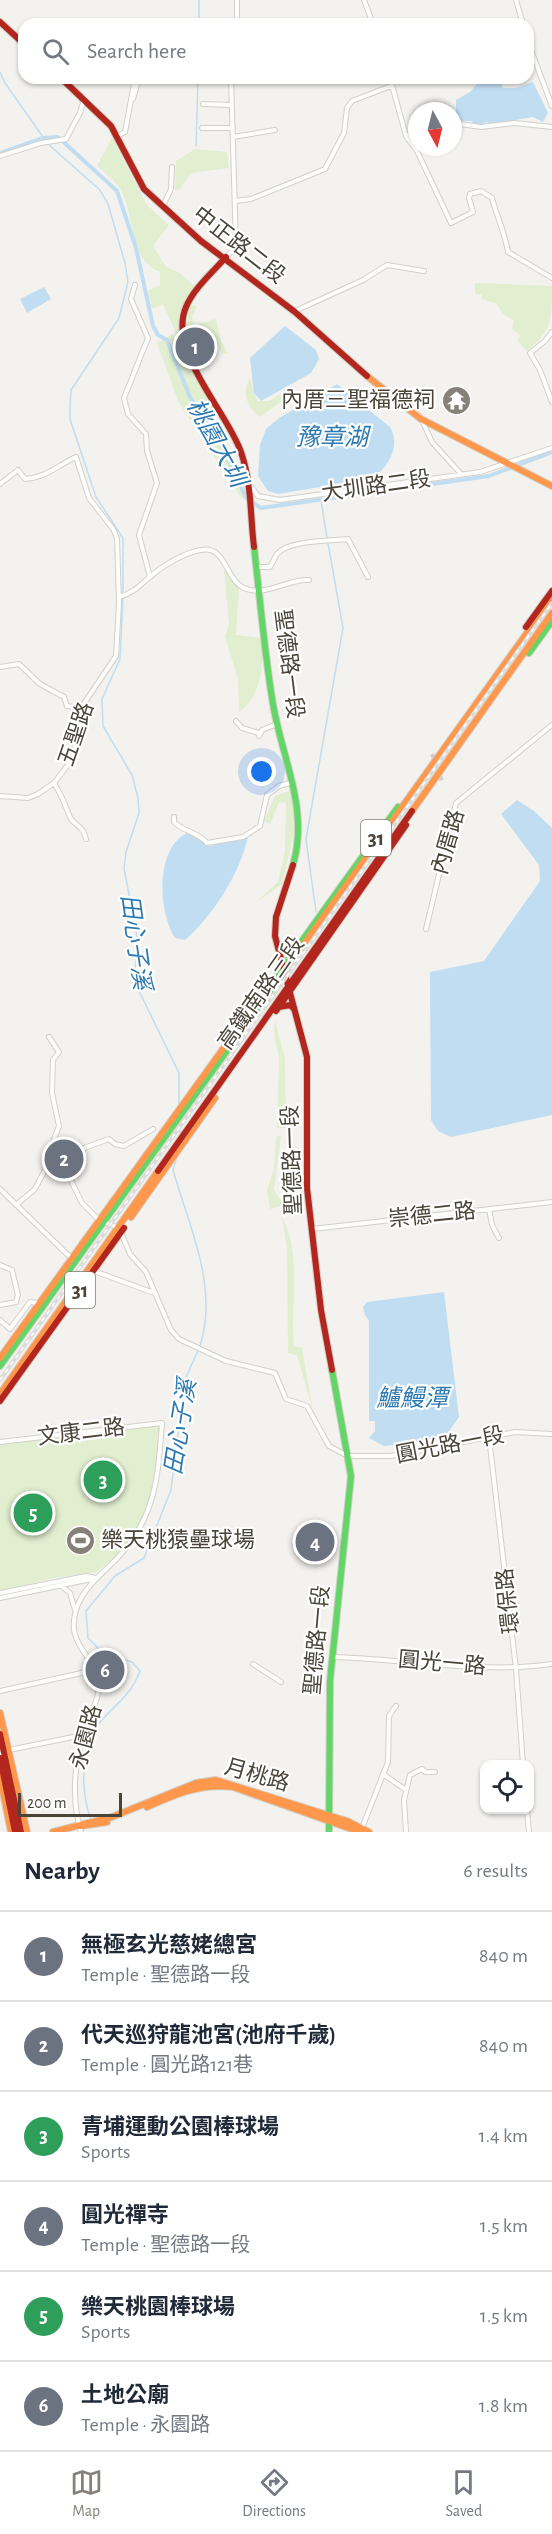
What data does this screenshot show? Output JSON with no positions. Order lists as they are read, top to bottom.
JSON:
{
  "streets": {
    "main road": [
      "中正路二段",
      "聖德路一段",
      "31",
      "高鐵南路三段",
      "月桃路"
    ],
    "street": [
      "大圳路二段",
      "五聖路",
      "內厝路",
      "崇德二路",
      "文康二路",
      "圓光路一段",
      "環保路",
      "圓光一路",
      "永園路"
    ]
  },
  "crossings": [
    ["中正路二段", "大圳路二段"],
    ["大圳路二段", "聖德路一段"],
    ["聖德路一段", "高鐵南路三段"],
    ["聖德路一段", "崇德二路"],
    ["聖德路一段", "圓光路一段"],
    ["聖德路一段", "圓光一路"],
    ["聖德路一段", "月桃路"],
    ["圓光路一段", "環保路"],
    ["環保路", "圓光一路"],
    ["永園路", "月桃路"]
  ],
  "water": [
    "豫章湖",
    "桃園大圳",
    "田心子溪",
    "鱸鰻潭"
  ],
  "places": {
    "temple": ["內厝三聖福德祠"],
    "sports": ["樂天桃猿壘球場"]
  },
  "scale_bar": "200 m",
  "north": "bottom",
  "page": {
    "search": "Search here",
    "pins": [
      "1",
      "2",
      "3",
      "5",
      "4",
      "6"
    ],
    "scale": "200 m",
    "heading": ["Nearby", "6 results"],
    "list": [
      {
        "mark": "1",
        "name": "無極玄光慈姥總宮",
        "note": "Temple · 聖德路一段",
        "value": "840 m"
      },
      {
        "mark": "2",
        "name": "代天巡狩龍池宮(池府千歲)",
        "note": "Temple · 圓光路121巷",
        "value": "840 m"
      },
      {
        "mark": "3",
        "name": "青埔運動公園棒球場",
        "note": "Sports",
        "value": "1.4 km"
      },
      {
        "mark": "4",
        "name": "圓光禪寺",
        "note": "Temple · 聖德路一段",
        "value": "1.5 km"
      },
      {
        "mark": "5",
        "name": "樂天桃園棒球場",
        "note": "Sports",
        "value": "1.5 km"
      },
      {
        "mark": "6",
        "name": "土地公廟",
        "note": "Temple · 永園路",
        "value": "1.8 km"
      }
    ],
    "nav": ["Map", "Directions", "Saved"]
  }
}
